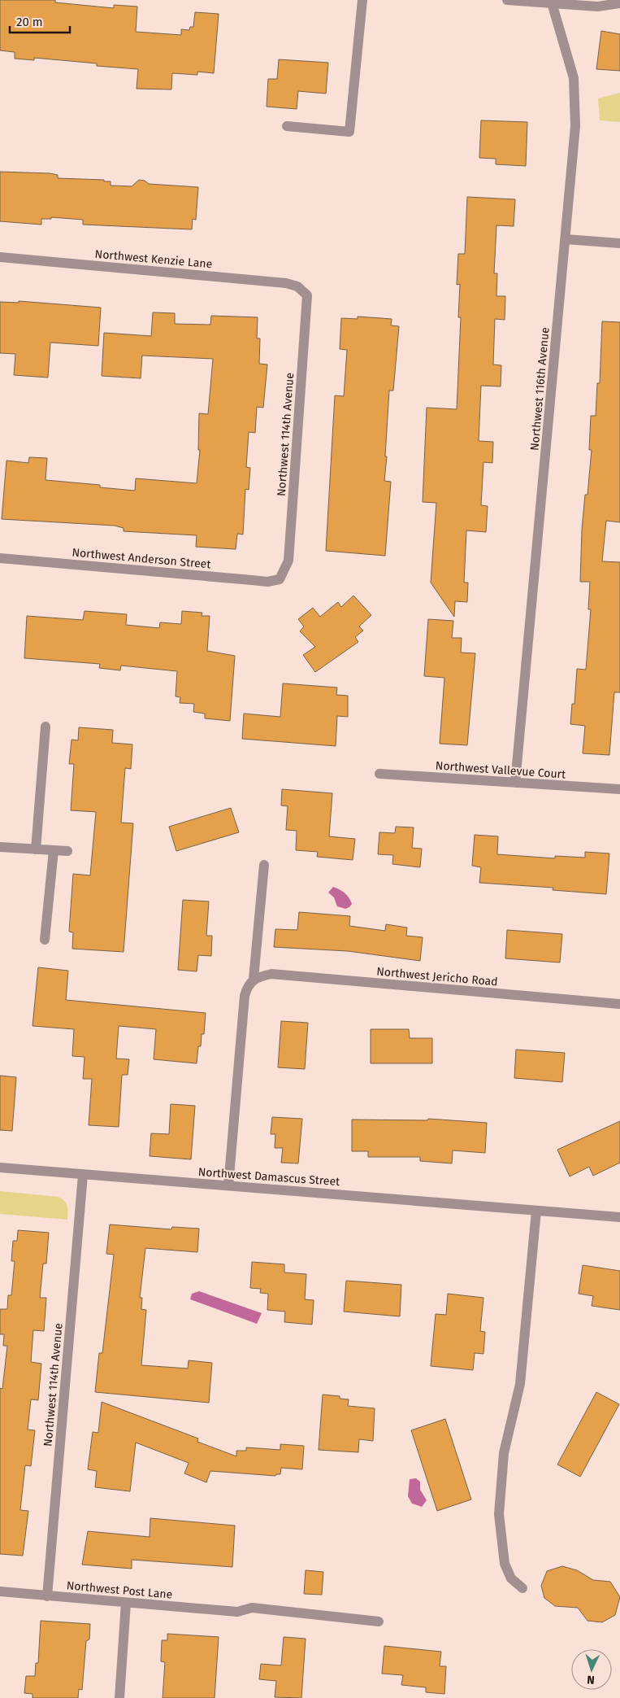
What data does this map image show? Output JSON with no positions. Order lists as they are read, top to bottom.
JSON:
{
  "streets": {
    "street": [
      "Northwest Kenzie Lane",
      "Northwest 116th Avenue",
      "Northwest 114th Avenue",
      "Northwest Anderson Street",
      "Northwest Vallevue Court",
      "Northwest Jericho Road",
      "Northwest Damascus Street",
      "Northwest Post Lane"
    ]
  },
  "crossings": [
    ["Northwest Kenzie Lane", "Northwest 114th Avenue"],
    ["Northwest 116th Avenue", "Northwest Vallevue Court"],
    ["Northwest 114th Avenue", "Northwest Anderson Street"],
    ["Northwest 114th Avenue", "Northwest Damascus Street"],
    ["Northwest 114th Avenue", "Northwest Post Lane"]
  ],
  "scale_bar": "20 m",
  "north": "bottom"
}
